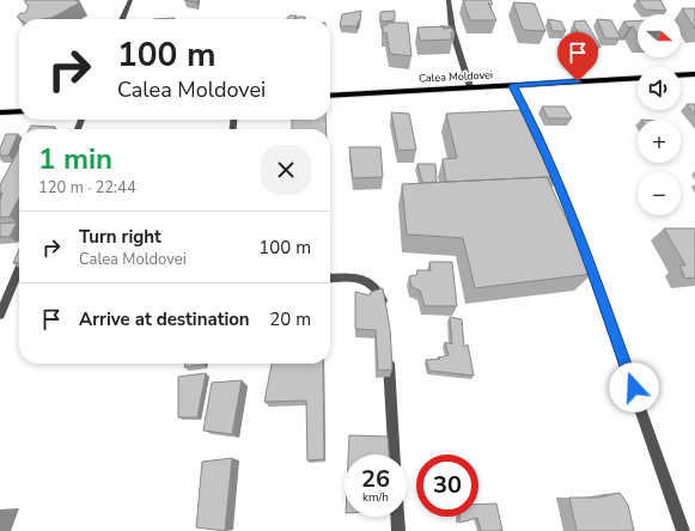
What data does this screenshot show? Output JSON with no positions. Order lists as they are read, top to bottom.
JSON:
{
  "streets": {
    "main road": ["Calea Moldovei"]
  },
  "north": "right",
  "page": {
    "map_buttons": ["+", "−"],
    "turn": ["100 m", "Calea Moldovei"],
    "heading": ["1 min", "120 m · 22:44"],
    "list": [
      {
        "name": "Turn right",
        "note": "Calea Moldovei",
        "value": "100 m"
      },
      {
        "name": "Arrive at destination",
        "value": "20 m"
      }
    ],
    "speed": "26 km/h",
    "limit": "30"
  }
}
